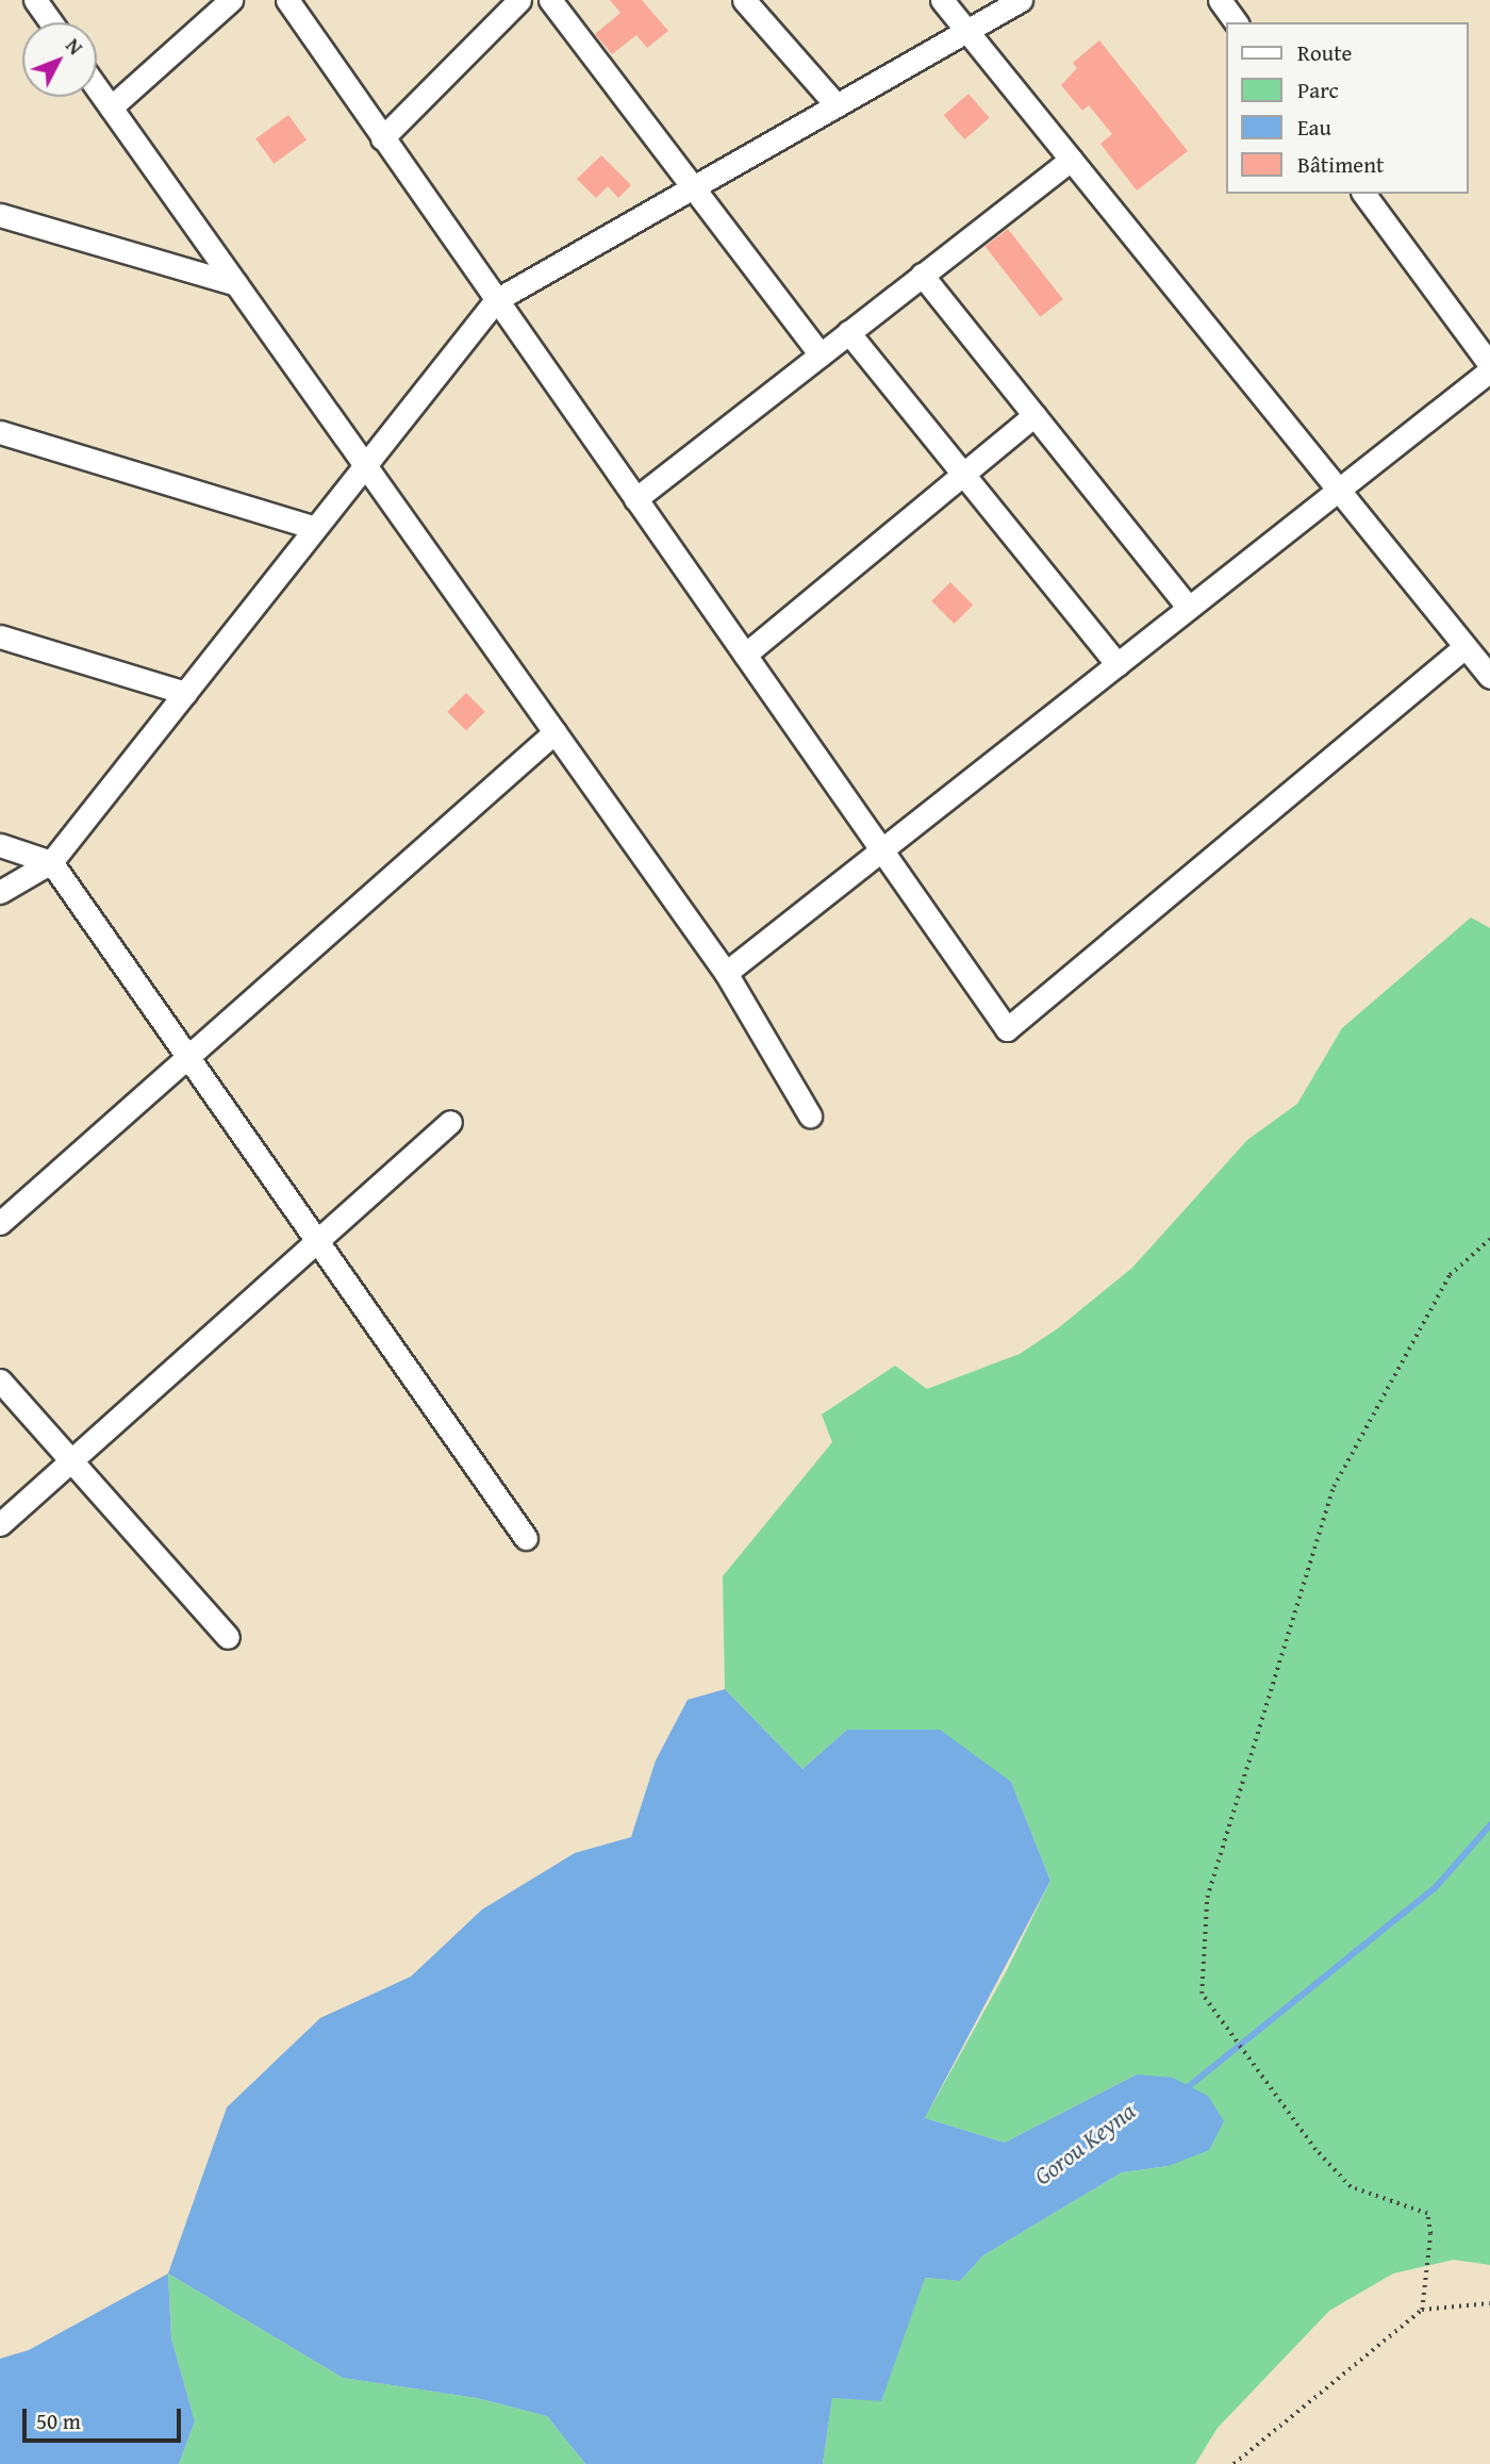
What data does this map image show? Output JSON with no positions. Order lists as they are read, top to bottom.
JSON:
{
  "water": ["Gorou Keyna"],
  "legend": [
    "Route",
    "Parc",
    "Eau",
    "Bâtiment"
  ],
  "scale_bar": "50 m",
  "north": "top right"
}
